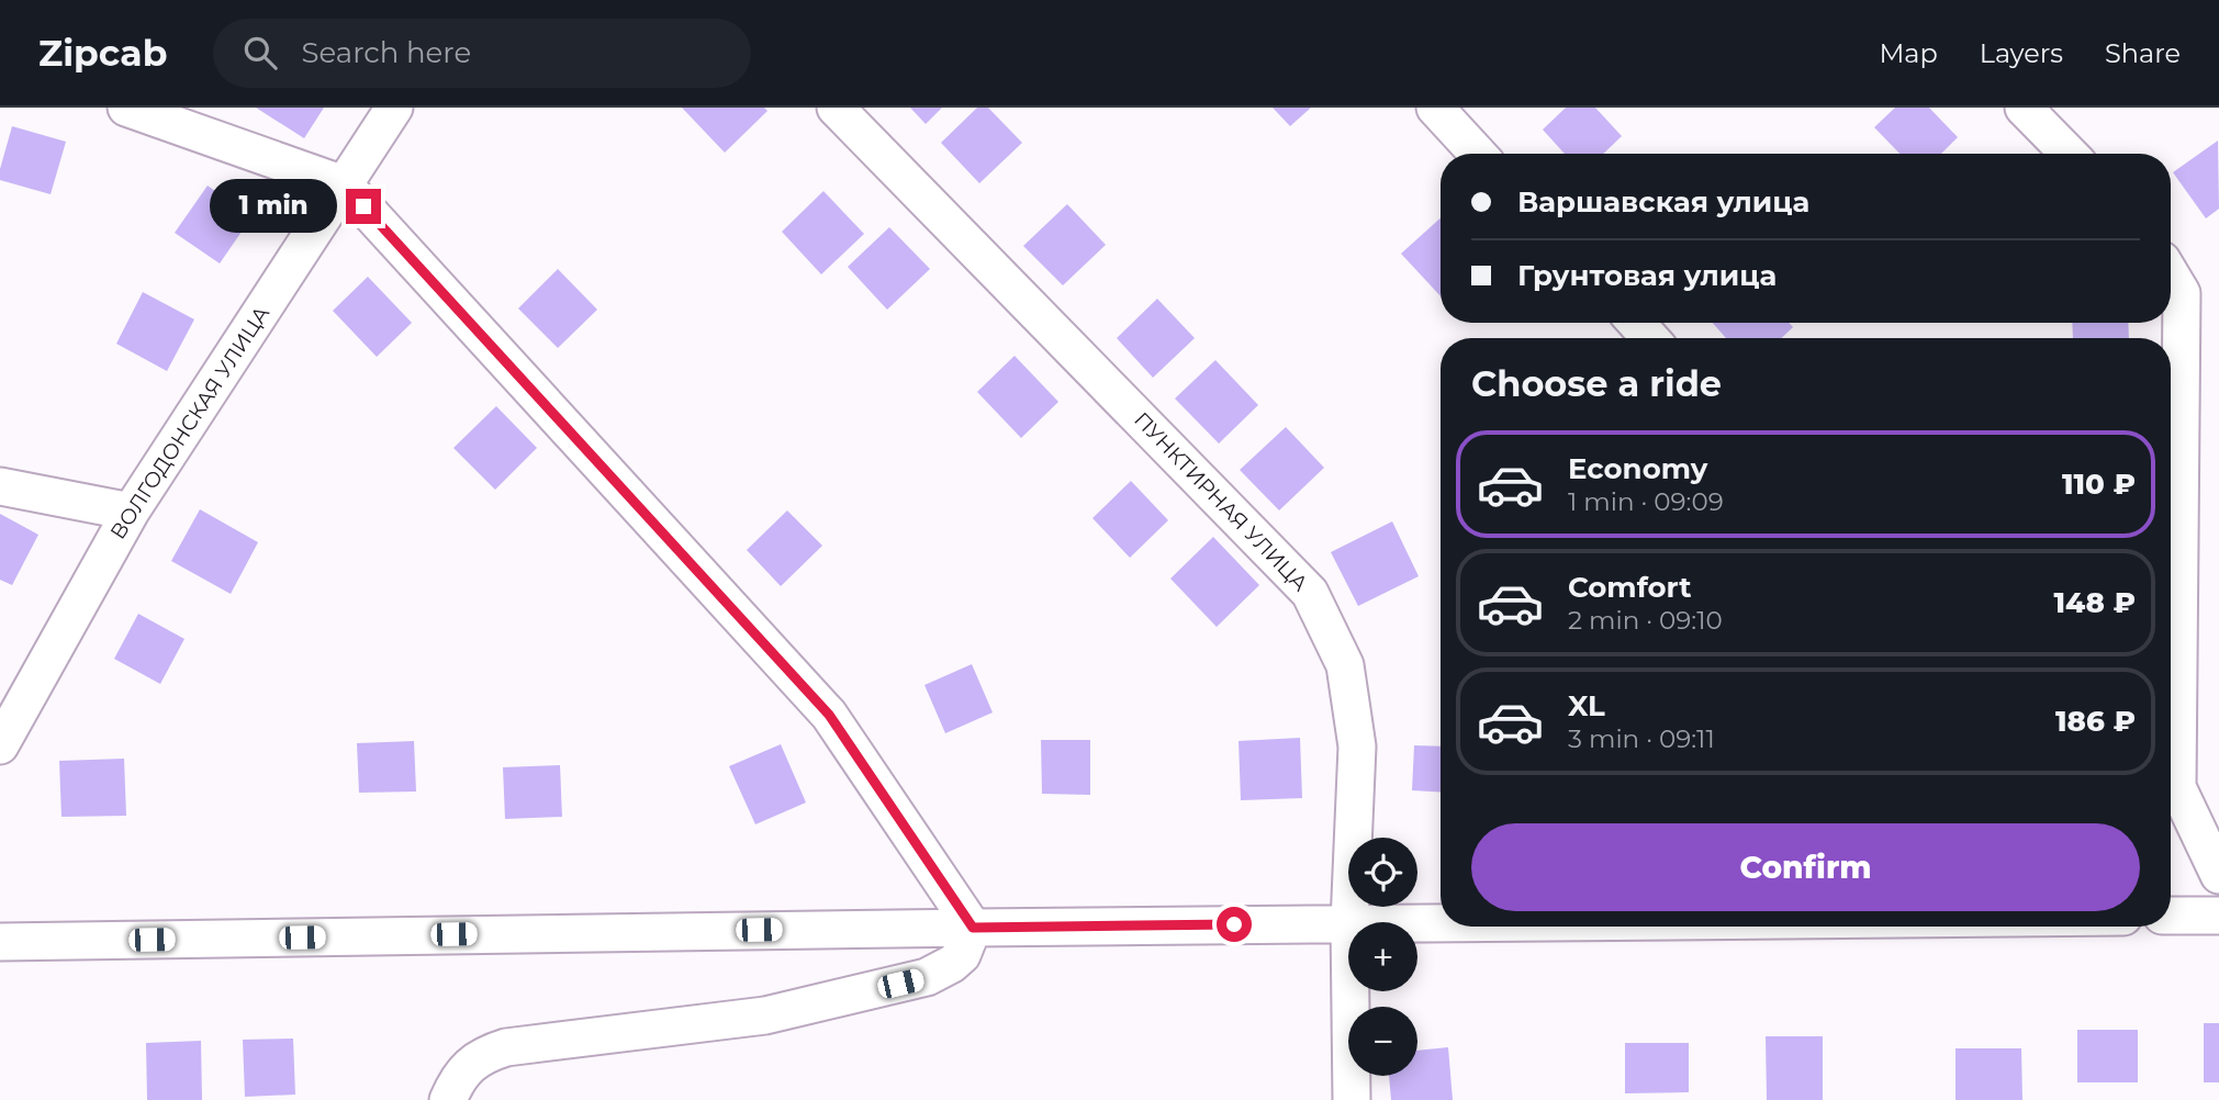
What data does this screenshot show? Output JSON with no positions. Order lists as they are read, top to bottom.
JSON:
{
  "streets": {
    "street": ["ВОЛГОДОНСКАЯ УЛИЦА", "ПУНКТИРНАЯ УЛИЦА"]
  },
  "page": {
    "header": "Zipcab",
    "search": "Search here",
    "nav": ["Map", "Layers", "Share"],
    "banner": ["Варшавская улица", "Грунтовая улица"],
    "bubble": "1 min",
    "heading": "Choose a ride",
    "list": [
      {
        "name": "Economy",
        "note": "1 min · 09:09",
        "value": "110 ₽"
      },
      {
        "name": "Comfort",
        "note": "2 min · 09:10",
        "value": "148 ₽"
      },
      {
        "name": "XL",
        "note": "3 min · 09:11",
        "value": "186 ₽"
      }
    ],
    "buttons": "Confirm",
    "map_buttons": ["+", "−"]
  }
}
